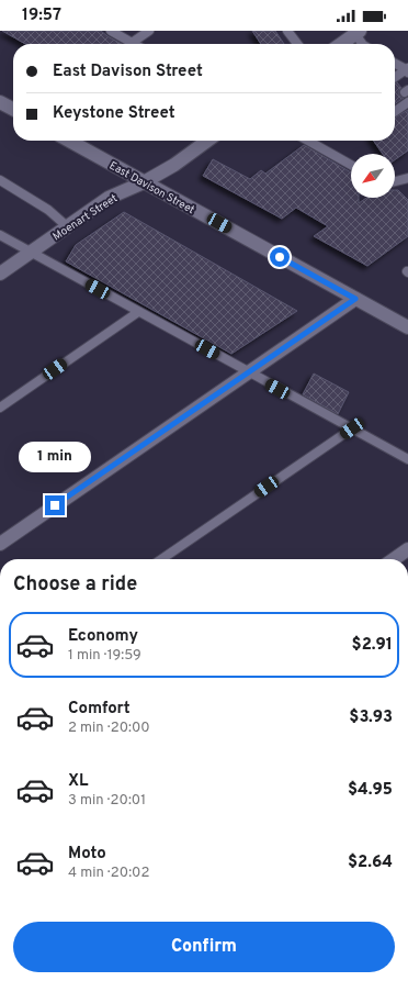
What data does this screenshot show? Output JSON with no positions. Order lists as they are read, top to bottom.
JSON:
{
  "streets": {
    "street": ["East Davison Street", "Moenart Street"]
  },
  "crossings": [
    ["East Davison Street", "Moenart Street"]
  ],
  "north": "bottom left",
  "page": {
    "status": "19:57",
    "banner": ["East Davison Street", "Keystone Street"],
    "bubble": "1 min",
    "heading": "Choose a ride",
    "list": [
      {
        "name": "Economy",
        "note": "1 min · 19:59",
        "value": "$2.91"
      },
      {
        "name": "Comfort",
        "note": "2 min · 20:00",
        "value": "$3.93"
      },
      {
        "name": "XL",
        "note": "3 min · 20:01",
        "value": "$4.95"
      },
      {
        "name": "Moto",
        "note": "4 min · 20:02",
        "value": "$2.64"
      }
    ],
    "buttons": "Confirm"
  }
}
